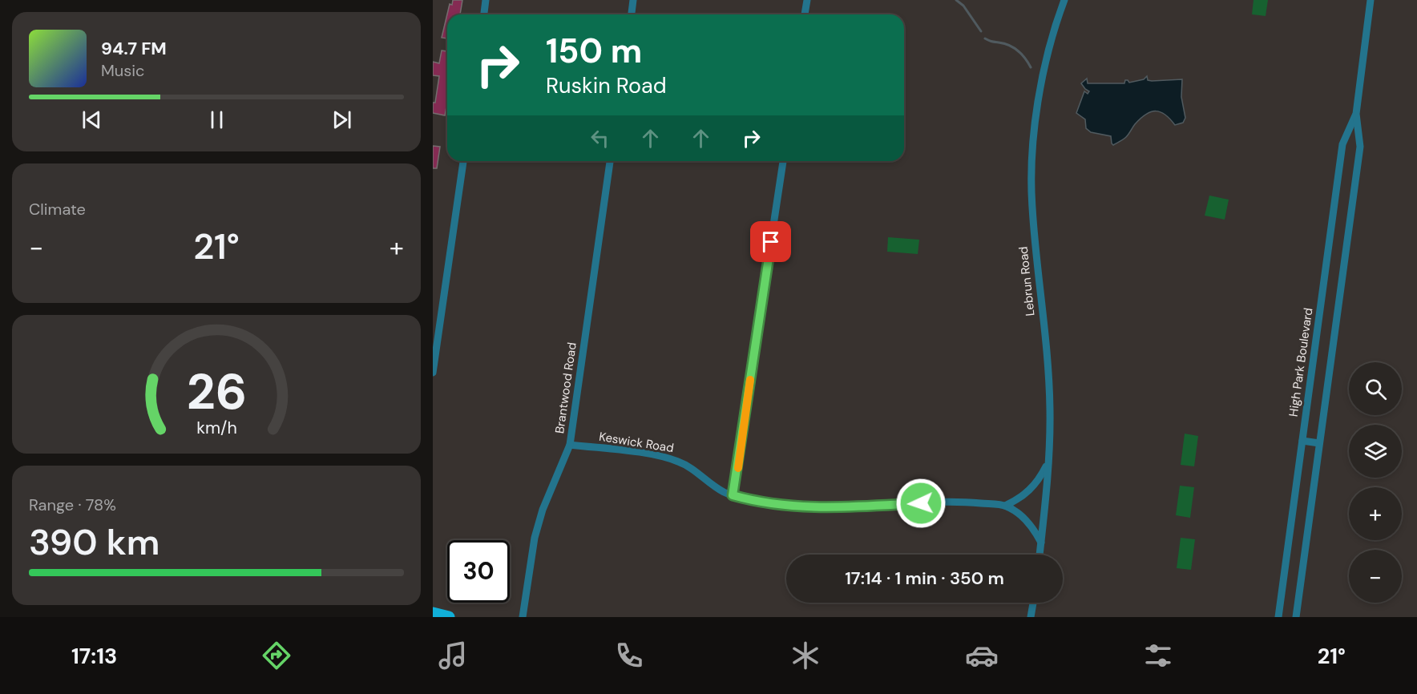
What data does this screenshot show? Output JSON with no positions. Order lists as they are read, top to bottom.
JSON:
{
  "streets": {
    "street": [
      "Lebrun Road",
      "High Park Boulevard",
      "Brantwood Road",
      "Keswick Road"
    ]
  },
  "crossings": [
    ["Lebrun Road", "Keswick Road"],
    ["Brantwood Road", "Keswick Road"]
  ],
  "page": {
    "turn": ["150 m", "Ruskin Road"],
    "song": ["94.7 FM", "Music"],
    "tile": [
      "Climate",
      ["Range · 78%", "390 km"]
    ],
    "heat": ["−", "21°", "+"],
    "map_buttons": ["+", "−"],
    "limit": "30",
    "trip": "17:14 · 1 min · 350 m",
    "tabs": ["17:13", "21°"],
    "gauge": ["26", "km/h"]
  }
}
